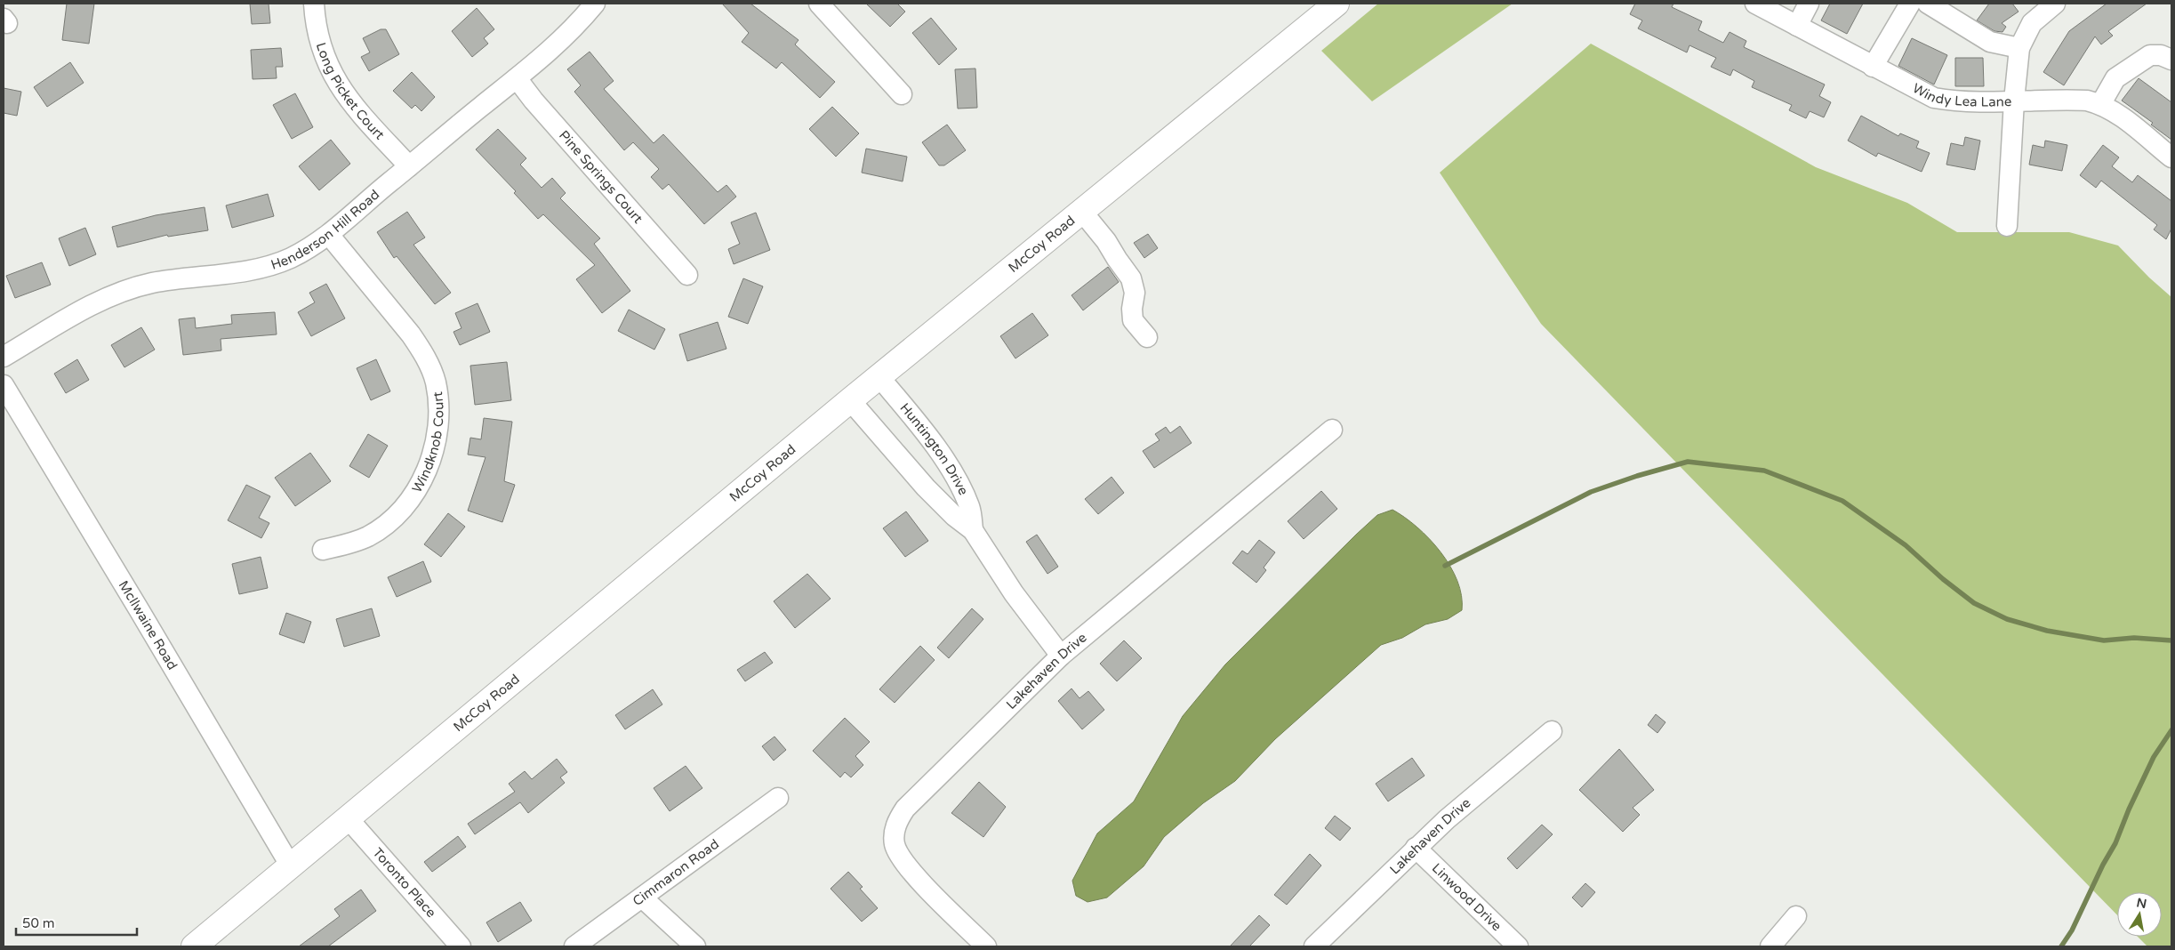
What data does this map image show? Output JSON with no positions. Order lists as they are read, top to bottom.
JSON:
{
  "streets": {
    "main road": ["McCoy Road"],
    "street": [
      "Long Picket Court",
      "Windy Lea Lane",
      "Pine Springs Court",
      "Henderson Hill Road",
      "Windknob Court",
      "Huntington Drive",
      "McIlwaine Road",
      "Lakehaven Drive",
      "Cimmaron Road",
      "Toronto Place",
      "Linwood Drive"
    ]
  },
  "crossings": [
    ["Long Picket Court", "Henderson Hill Road"],
    ["Pine Springs Court", "Henderson Hill Road"],
    ["Henderson Hill Road", "Windknob Court"],
    ["McCoy Road", "Huntington Drive"],
    ["McCoy Road", "McIlwaine Road"],
    ["McCoy Road", "Toronto Place"],
    ["Huntington Drive", "Lakehaven Drive"],
    ["Lakehaven Drive", "Linwood Drive"]
  ],
  "scale_bar": "50 m",
  "north": "top"
}
